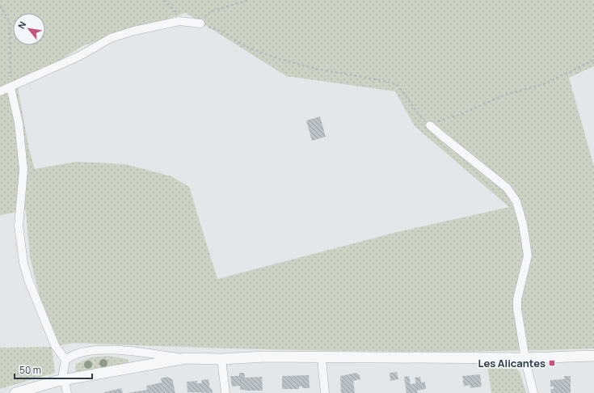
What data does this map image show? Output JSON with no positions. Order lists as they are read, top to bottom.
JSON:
{
  "places": {
    "transit": ["Les Alicantes"]
  },
  "scale_bar": "50 m",
  "north": "top left"
}
